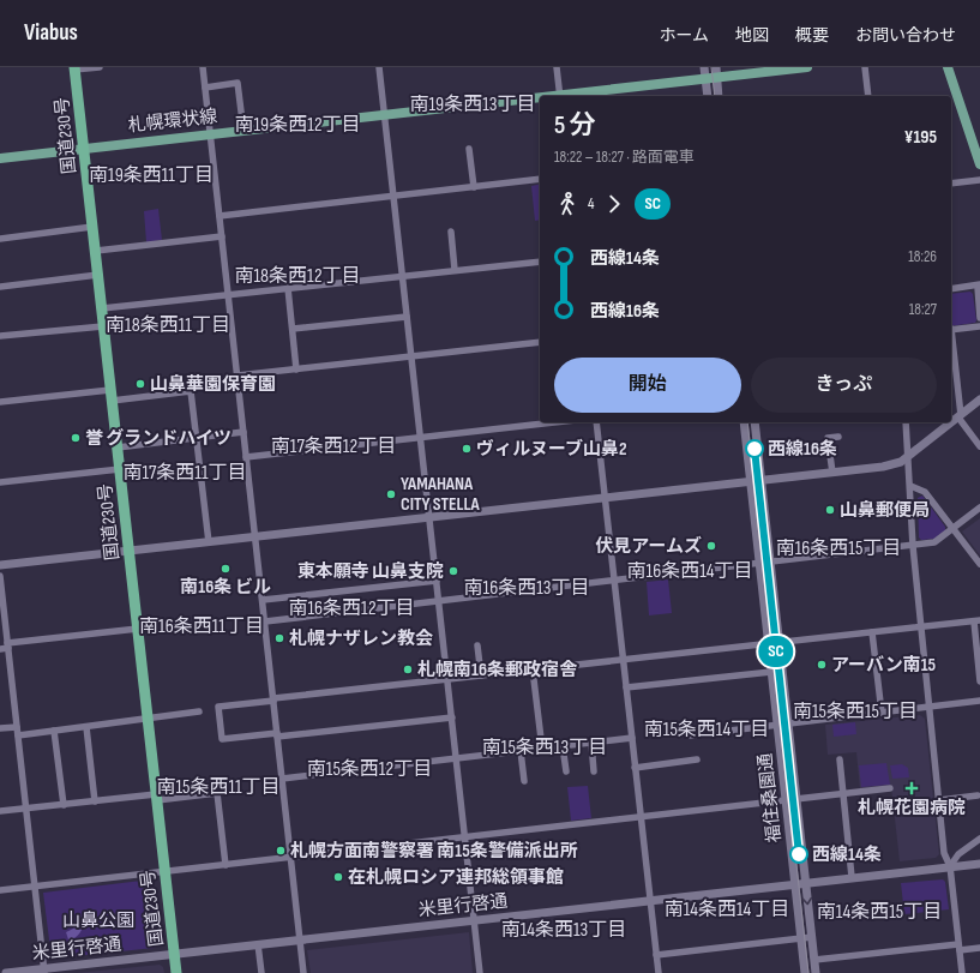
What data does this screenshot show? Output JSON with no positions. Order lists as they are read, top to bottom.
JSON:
{
  "streets": {
    "highway": ["国道230号"],
    "main road": ["札幌環状線"],
    "street": ["福住桑園通", "米里行啓通"]
  },
  "crossings": [
    ["札幌環状線", "国道230号"],
    ["国道230号", "米里行啓通"],
    ["福住桑園通", "米里行啓通"]
  ],
  "districts": [
    "南19条西13丁目",
    "南19条西12丁目",
    "南19条西11丁目",
    "南18条西12丁目",
    "南18条西11丁目",
    "南17条西12丁目",
    "南17条西11丁目",
    "南16条西15丁目",
    "南16条西14丁目",
    "南16条西13丁目",
    "南16条西12丁目",
    "南16条西11丁目",
    "南15条西15丁目",
    "南15条西14丁目",
    "南15条西13丁目",
    "南15条西12丁目",
    "南15条西11丁目",
    "南14条西14丁目",
    "南14条西15丁目",
    "南14条西13丁目"
  ],
  "parks": ["山鼻公園"],
  "places": {
    "other": [
      "山鼻華園保育園",
      "誉 グランドハイツ",
      "ヴィルヌーブ山鼻2",
      "西線16条",
      "YAMAHANA CITY STELLA",
      "山鼻郵便局",
      "伏見アームズ",
      "南16条 ビル",
      "東本願寺 山鼻支院",
      "札幌ナザレン教会",
      "アーバン南15",
      "札幌南16条郵政宿舎",
      "札幌方面南警察署 南15条警備派出所",
      "西線14条",
      "在札幌ロシア連邦総領事館"
    ],
    "health": ["札幌花園病院"]
  },
  "lines": ["tram line SC"],
  "page": {
    "header": "Viabus",
    "nav": [
      "ホーム",
      "地図",
      "概要",
      "お問い合わせ"
    ],
    "on_map": "SC",
    "heading": ["5 分", "18:22 – 18:27 · 路面電車", "¥195"],
    "legs": ["4", "SC"],
    "list": [
      {
        "name": "西線14条",
        "value": "18:26"
      },
      {
        "name": "西線16条",
        "value": "18:27"
      }
    ],
    "buttons": ["開始", "きっぷ"]
  }
}
